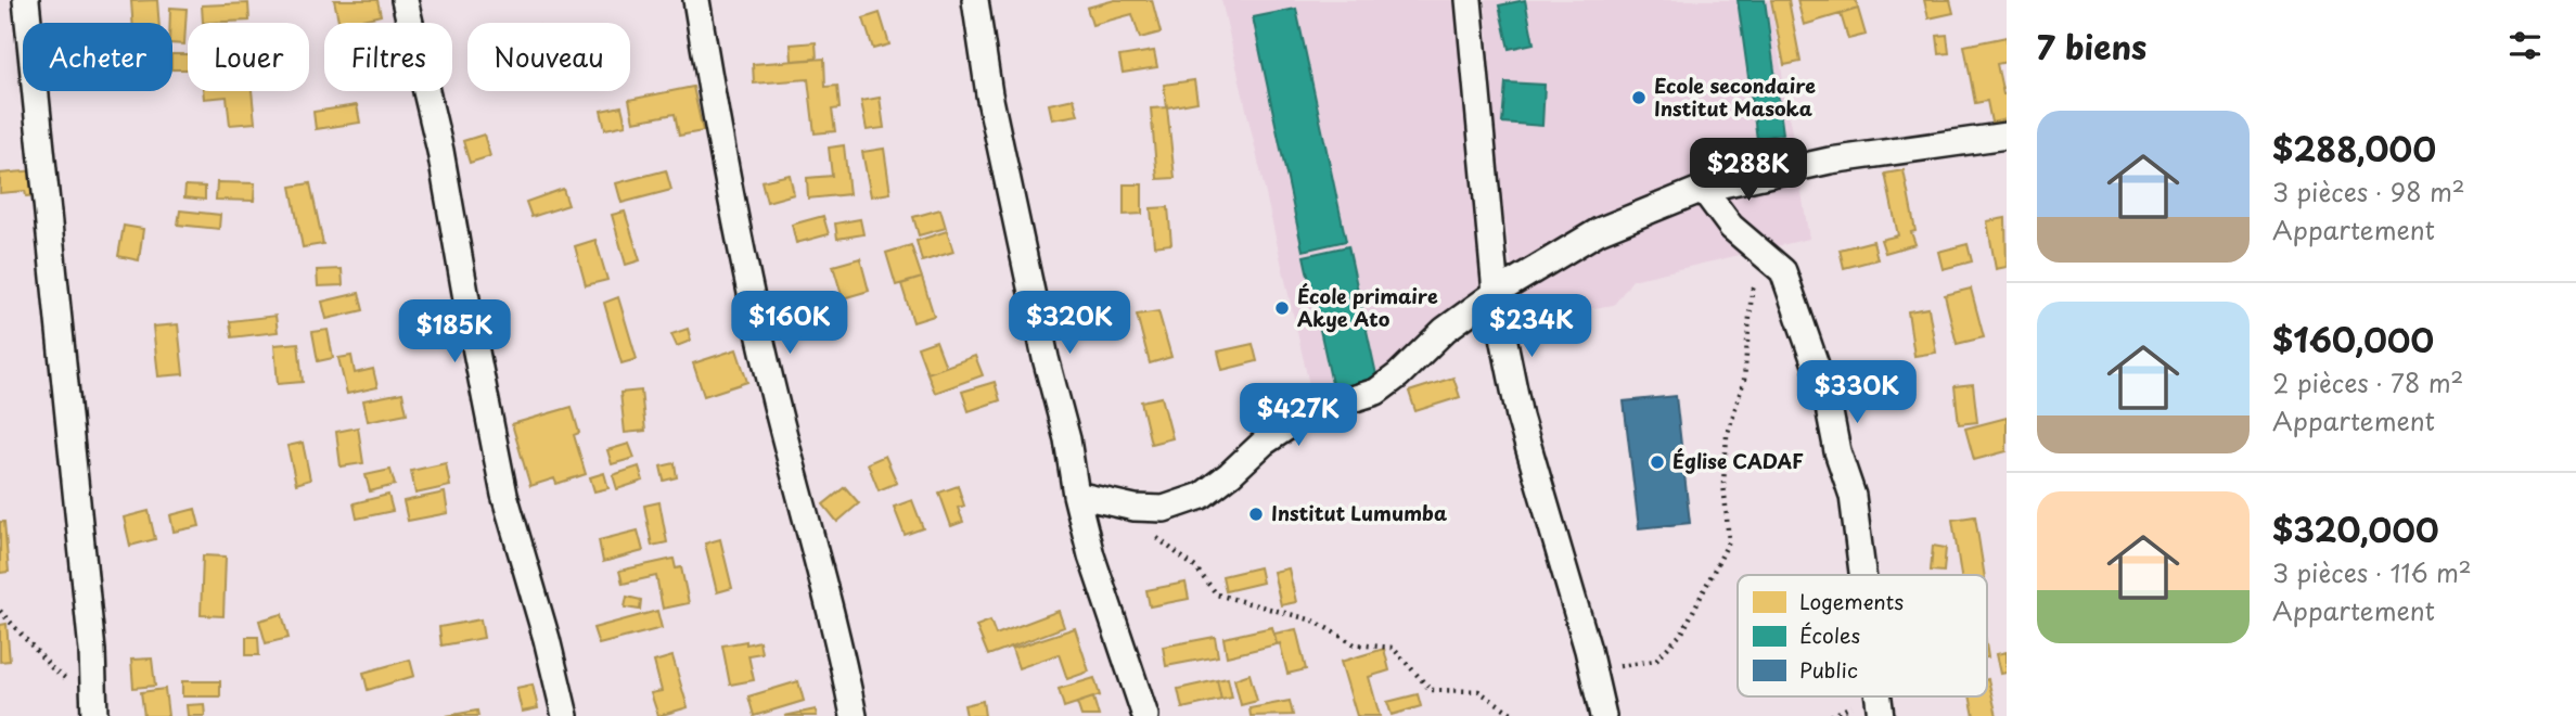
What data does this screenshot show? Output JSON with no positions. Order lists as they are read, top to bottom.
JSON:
{
  "places": [
    "Ecole secondaire Institut Masoka",
    "École primaire Akye Ato",
    "Église CADAF",
    "Institut Lumumba"
  ],
  "legend": ["Logements", "Écoles", "Public"],
  "page": {
    "heading": "7 biens",
    "chip": [
      "Acheter",
      "Louer",
      "Filtres",
      "Nouveau"
    ],
    "list": [
      {
        "name": "$288,000",
        "note": "3 pièces · 98 m² · Appartement"
      },
      {
        "name": "$160,000",
        "note": "2 pièces · 78 m² · Appartement"
      },
      {
        "name": "$320,000",
        "note": "3 pièces · 116 m² · Appartement"
      }
    ],
    "price": [
      "$288K",
      "$160K",
      "$320K",
      "$234K",
      "$185K",
      "$330K",
      "$427K"
    ]
  }
}
